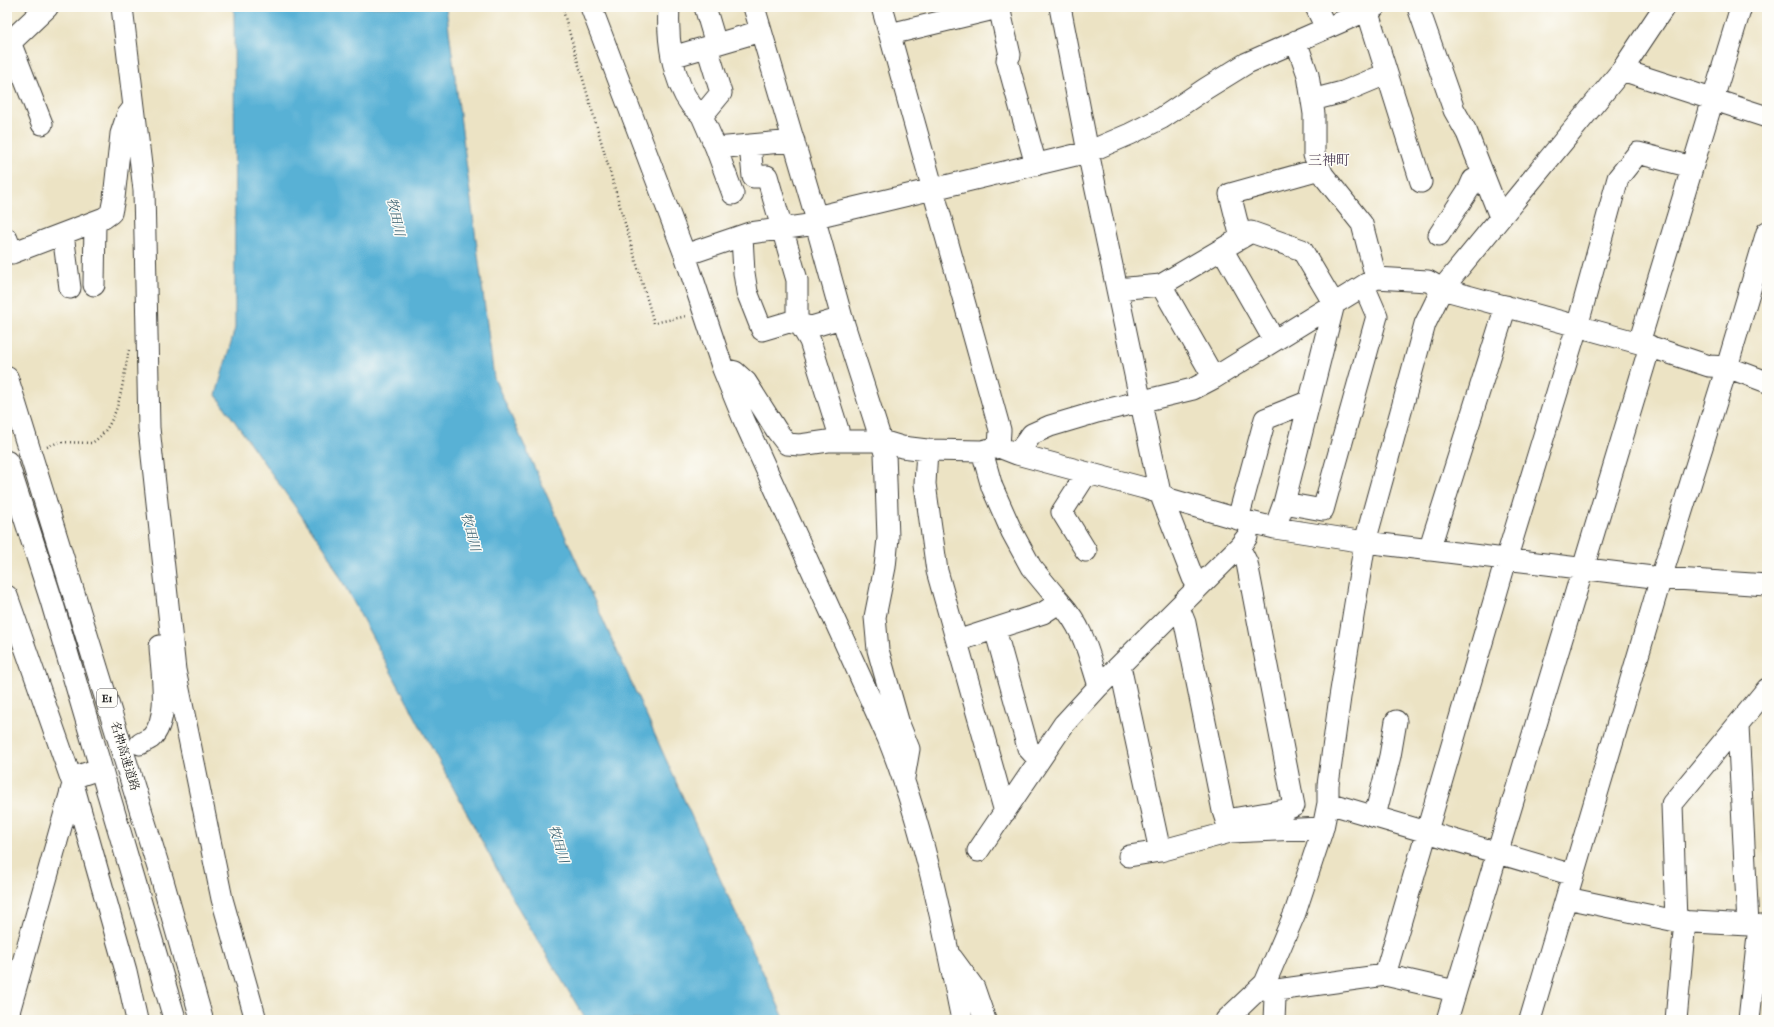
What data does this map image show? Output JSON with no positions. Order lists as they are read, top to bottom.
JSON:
{
  "streets": {
    "main road": ["E1", "名神高速道路"]
  },
  "districts": ["三神町"],
  "water": ["牧田川"]
}
